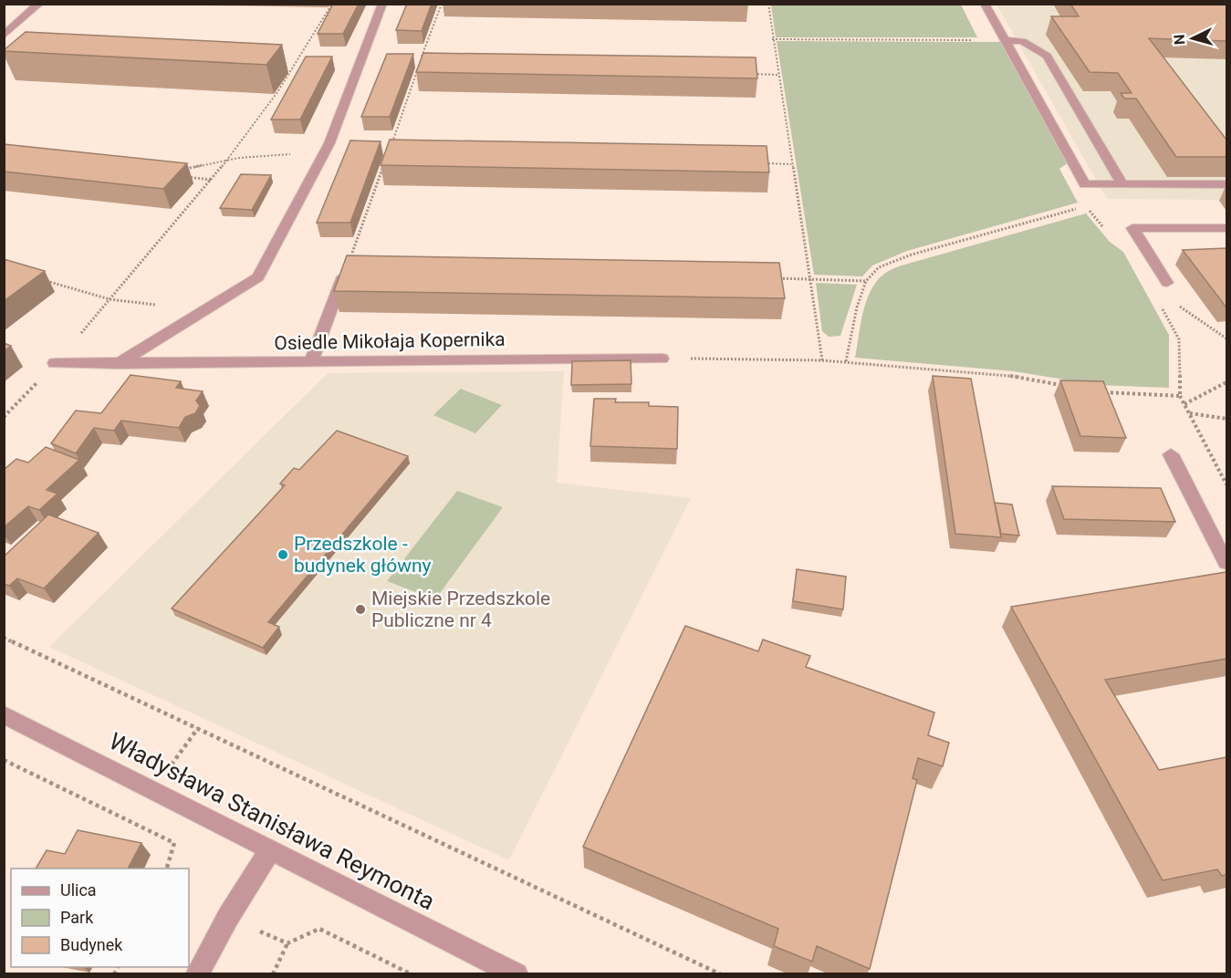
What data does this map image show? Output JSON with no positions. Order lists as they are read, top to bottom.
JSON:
{
  "streets": {
    "street": ["Osiedle Mikołaja Kopernika", "Władysława Stanisława Reymonta"]
  },
  "places": ["Przedszkole - budynek główny", "Miejskie Przedszkole Publiczne nr 4"],
  "legend": ["Ulica", "Park", "Budynek"],
  "north": "left"
}
